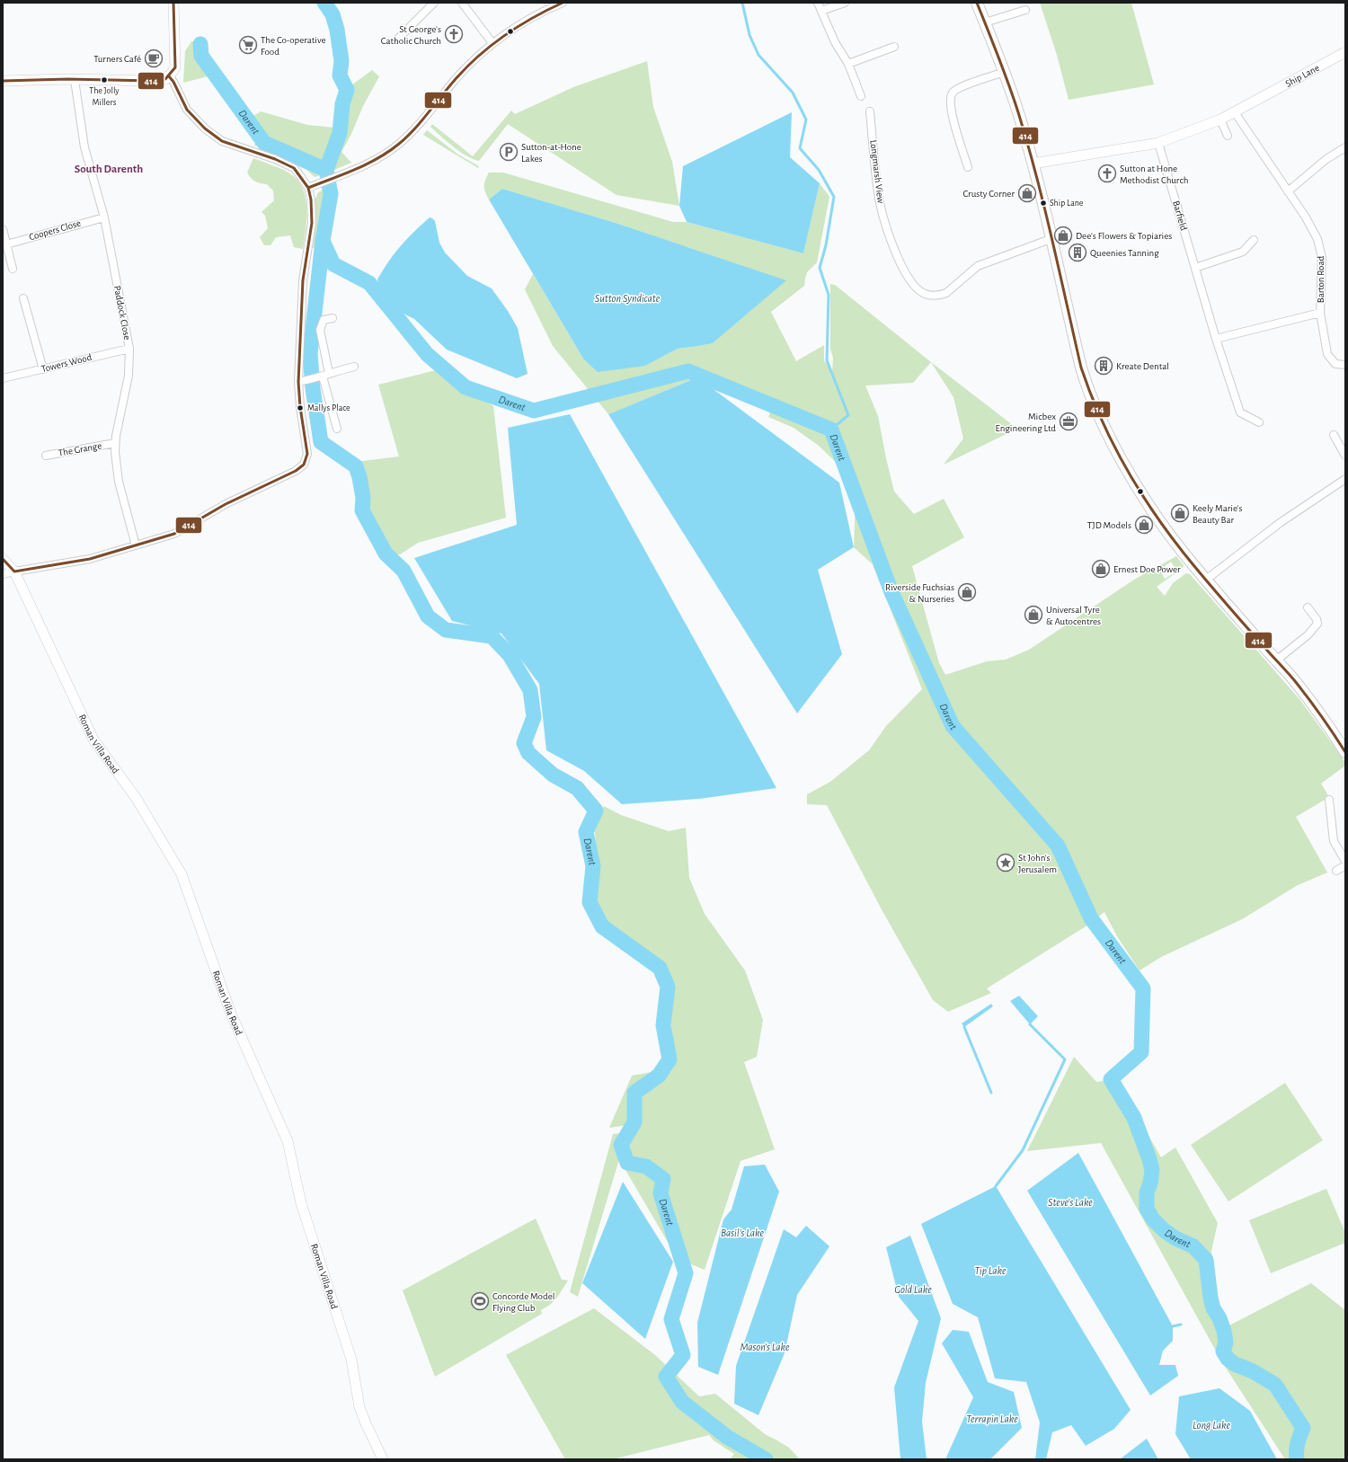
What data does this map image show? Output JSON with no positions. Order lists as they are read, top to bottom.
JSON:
{
  "streets": {
    "street": [
      "Ship Lane",
      "Longmarsh View",
      "Barfield",
      "Coopers Close",
      "Barton Road",
      "Paddock Close",
      "Towers Wood",
      "The Grange",
      "Roman Villa Road"
    ]
  },
  "crossings": [
    ["Ship Lane", "Barfield"],
    ["Ship Lane", "Barton Road"],
    ["Coopers Close", "Paddock Close"],
    ["Paddock Close", "Towers Wood"],
    ["Paddock Close", "The Grange"]
  ],
  "districts": ["South Darenth"],
  "water": [
    "Darent",
    "Sutton Syndicate",
    "Steve's Lake",
    "Basil's Lake",
    "Tip Lake",
    "Gold Lake",
    "Mason's Lake",
    "Terrapin Lake",
    "Long Lake"
  ],
  "places": {
    "church": ["St George's Catholic Church", "Sutton at Hone Methodist Church"],
    "supermarket": ["The Co-operative Food"],
    "cafe": ["Turners Café"],
    "other": ["The Jolly Millers", "Ship Lane", "Mallys Place"],
    "parking": ["Sutton-at-Hone Lakes"],
    "shop": [
      "Crusty Corner",
      "Dee's Flowers & Topiaries",
      "Keely Marie's Beauty Bar",
      "TJD Models",
      "Ernest Doe Power",
      "Riverside Fuchsias & Nurseries",
      "Universal Tyre & Autocentres"
    ],
    "building": ["Queenies Tanning", "Kreate Dental"],
    "office": ["Micbex Engineering Ltd"],
    "place": ["St John's Jerusalem"],
    "sports": ["Concorde Model Flying Club"]
  },
  "lines": ["transit line 414"]
}
